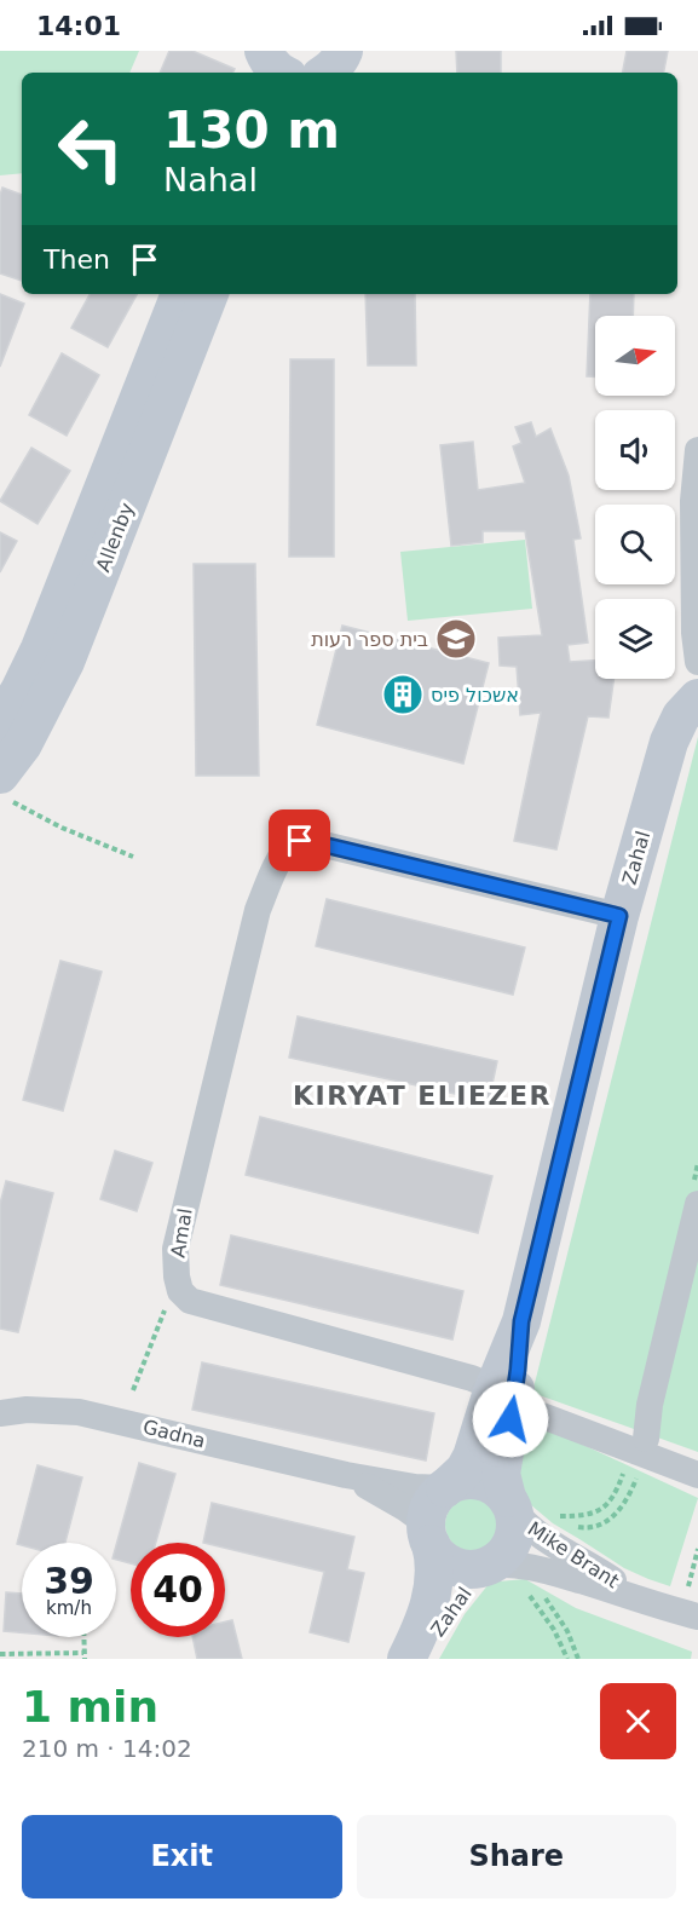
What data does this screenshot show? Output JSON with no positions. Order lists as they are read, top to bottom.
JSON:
{
  "streets": {
    "street": [
      "Allenby",
      "Zahal",
      "Amal",
      "Gadna",
      "Mike Brant"
    ]
  },
  "crossings": [
    ["Zahal", "Amal"],
    ["Zahal", "Gadna"],
    ["Zahal", "Mike Brant"],
    ["Gadna", "Mike Brant"]
  ],
  "districts": ["KIRYAT ELIEZER"],
  "places": {
    "school or university": ["בית ספר רעות"],
    "building": ["אשכול פיס"]
  },
  "north": "right",
  "page": {
    "status": "14:01",
    "turn": ["130 m", "Nahal"],
    "then": "Then",
    "speed": "39 km/h",
    "limit": "40",
    "heading": ["1 min", "210 m · 14:02"],
    "buttons": ["Exit", "Share"]
  }
}
